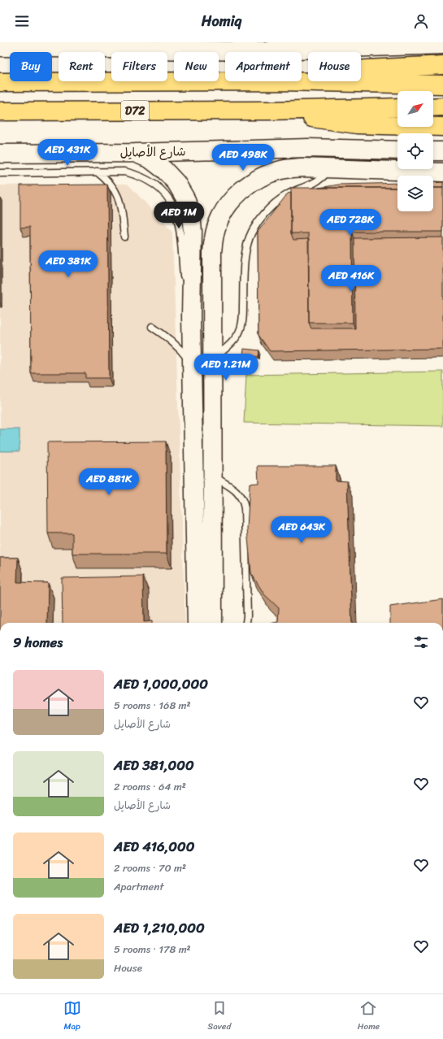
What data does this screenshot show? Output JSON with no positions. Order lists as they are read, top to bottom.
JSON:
{
  "streets": {
    "main road": ["D72"],
    "street": ["شارع الأصايل"]
  },
  "north": "top right",
  "page": {
    "header": "Homiq",
    "chip": [
      "Buy",
      "Rent",
      "Filters",
      "New",
      "Apartment",
      "House"
    ],
    "price": [
      "AED 431K",
      "AED 498K",
      "AED 1M",
      "AED 728K",
      "AED 381K",
      "AED 416K",
      "AED 1.21M",
      "AED 881K",
      "AED 643K"
    ],
    "heading": "9 homes",
    "list": [
      {
        "name": "AED 1,000,000",
        "note": "5 rooms · 168 m² · شارع الأصايل"
      },
      {
        "name": "AED 381,000",
        "note": "2 rooms · 64 m² · شارع الأصايل"
      },
      {
        "name": "AED 416,000",
        "note": "2 rooms · 70 m² · Apartment"
      },
      {
        "name": "AED 1,210,000",
        "note": "5 rooms · 178 m² · House"
      }
    ],
    "tabs": ["Map", "Saved", "Home"]
  }
}
